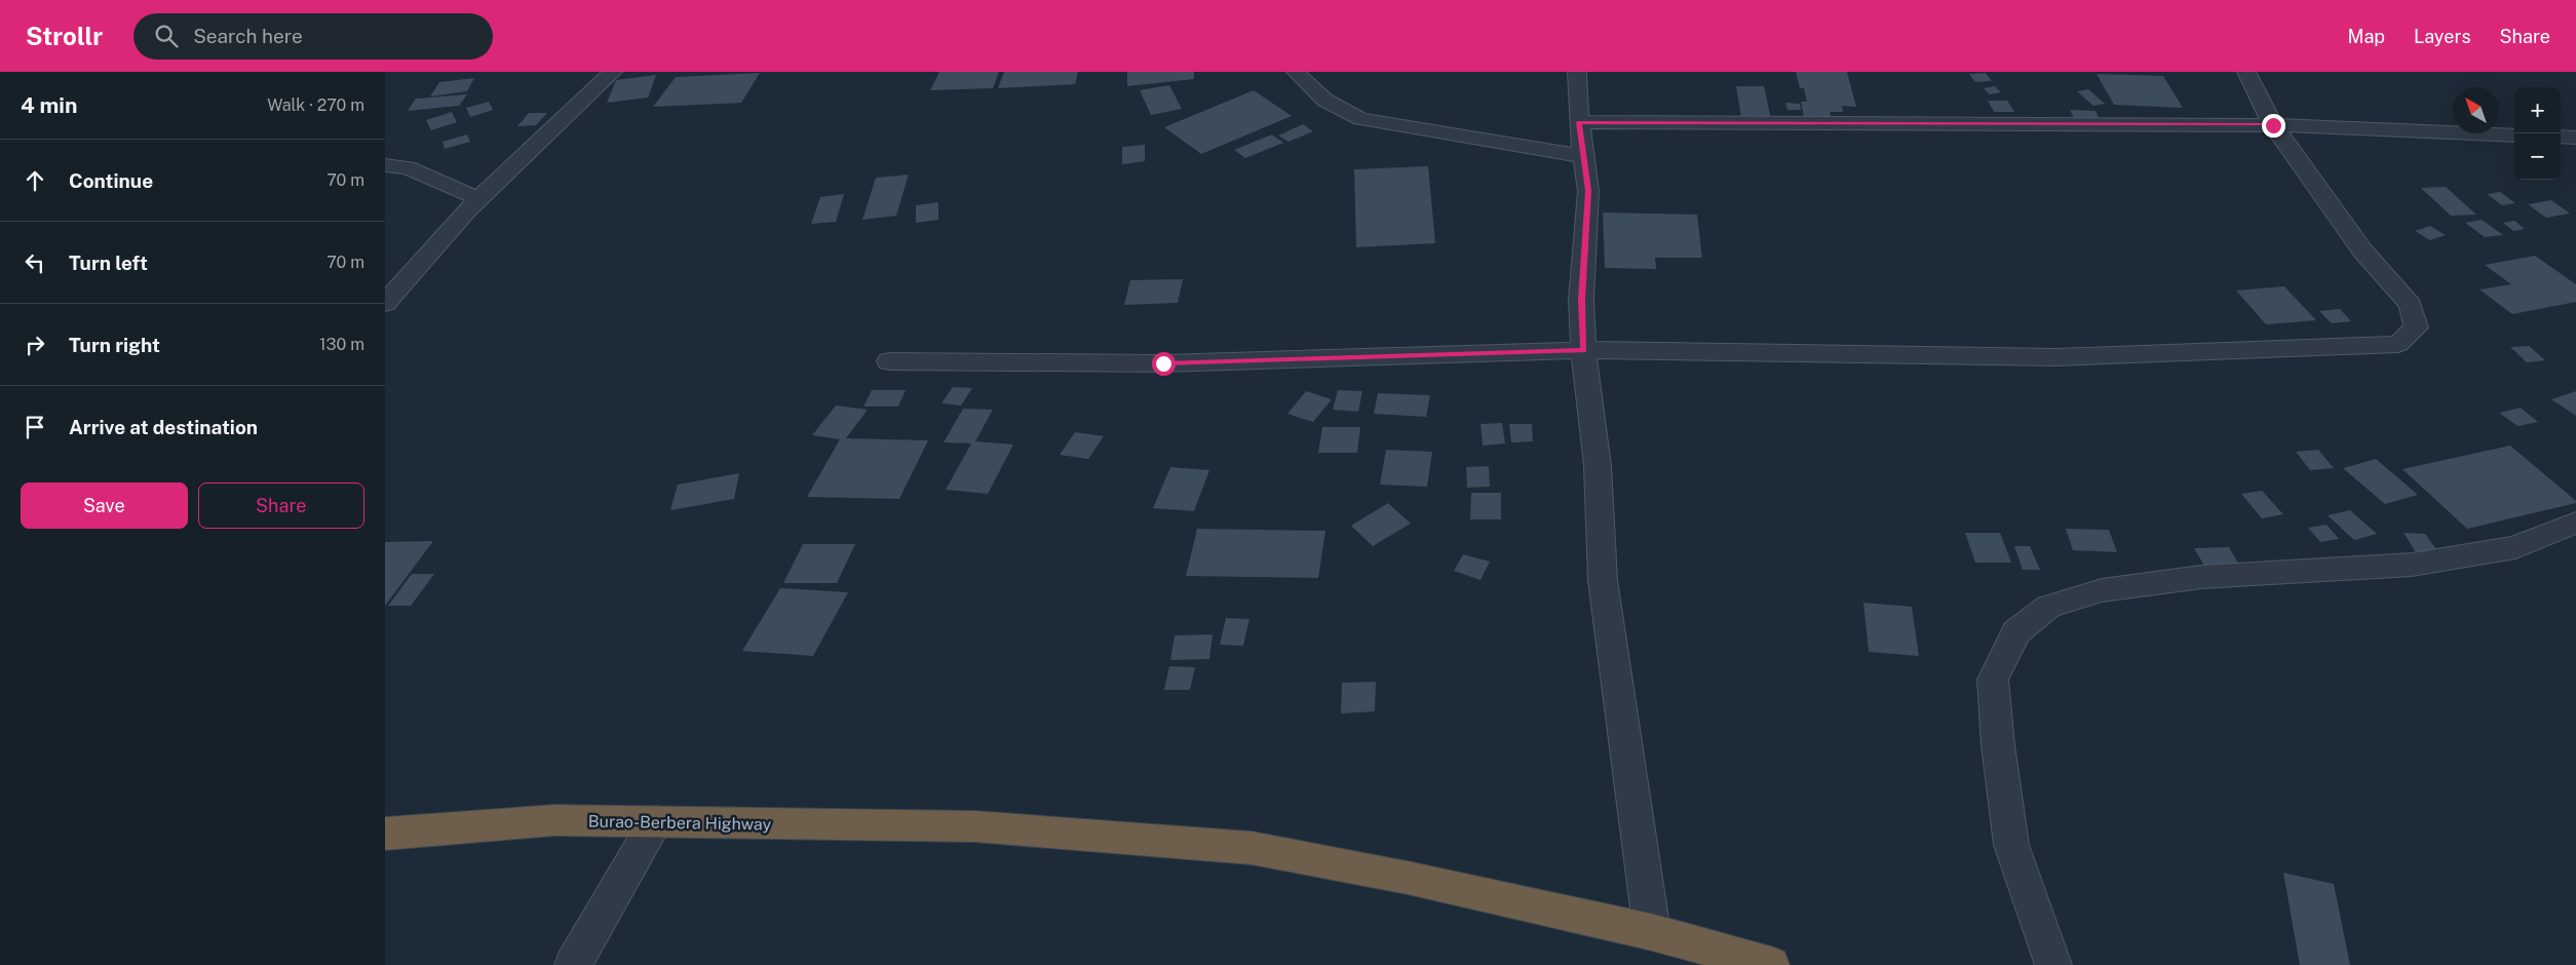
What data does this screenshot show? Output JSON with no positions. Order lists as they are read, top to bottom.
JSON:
{
  "streets": {
    "highway": ["Burao-Berbera Highway"]
  },
  "north": "top left",
  "page": {
    "header": "Strollr",
    "search": "Search here",
    "nav": ["Map", "Layers", "Share"],
    "heading": ["4 min", "Walk · 270 m"],
    "map_buttons": ["+", "−"],
    "list": [
      ["Continue", "70 m"],
      ["Turn left", "70 m"],
      ["Turn right", "130 m"],
      "Arrive at destination"
    ],
    "buttons": ["Save", "Share"]
  }
}
